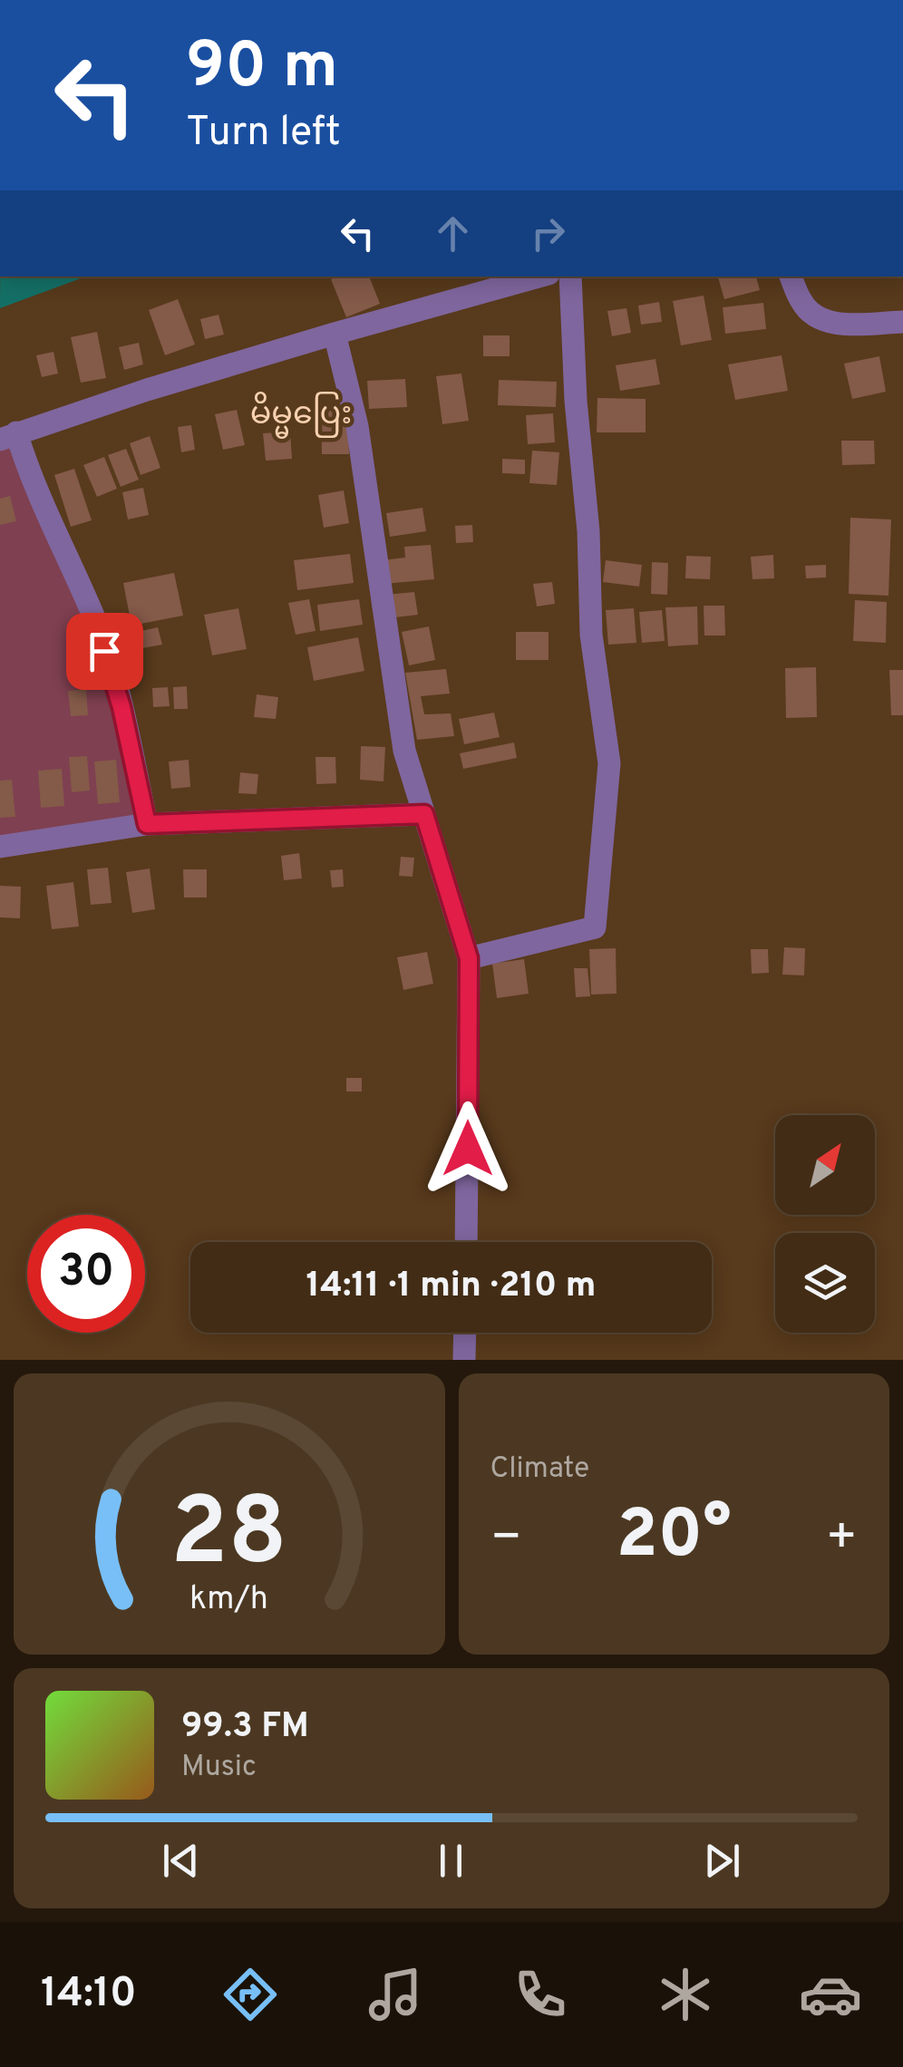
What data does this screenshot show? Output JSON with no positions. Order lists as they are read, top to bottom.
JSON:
{
  "districts": ["မိမ္မပြေး"],
  "north": "top right",
  "page": {
    "turn": ["90 m", "Turn left"],
    "limit": "30",
    "trip": "14:11 · 1 min · 210 m",
    "tile": "Climate",
    "heat": ["−", "20°", "+"],
    "song": ["99.3 FM", "Music"],
    "tabs": "14:10",
    "gauge": ["28", "km/h"]
  }
}
